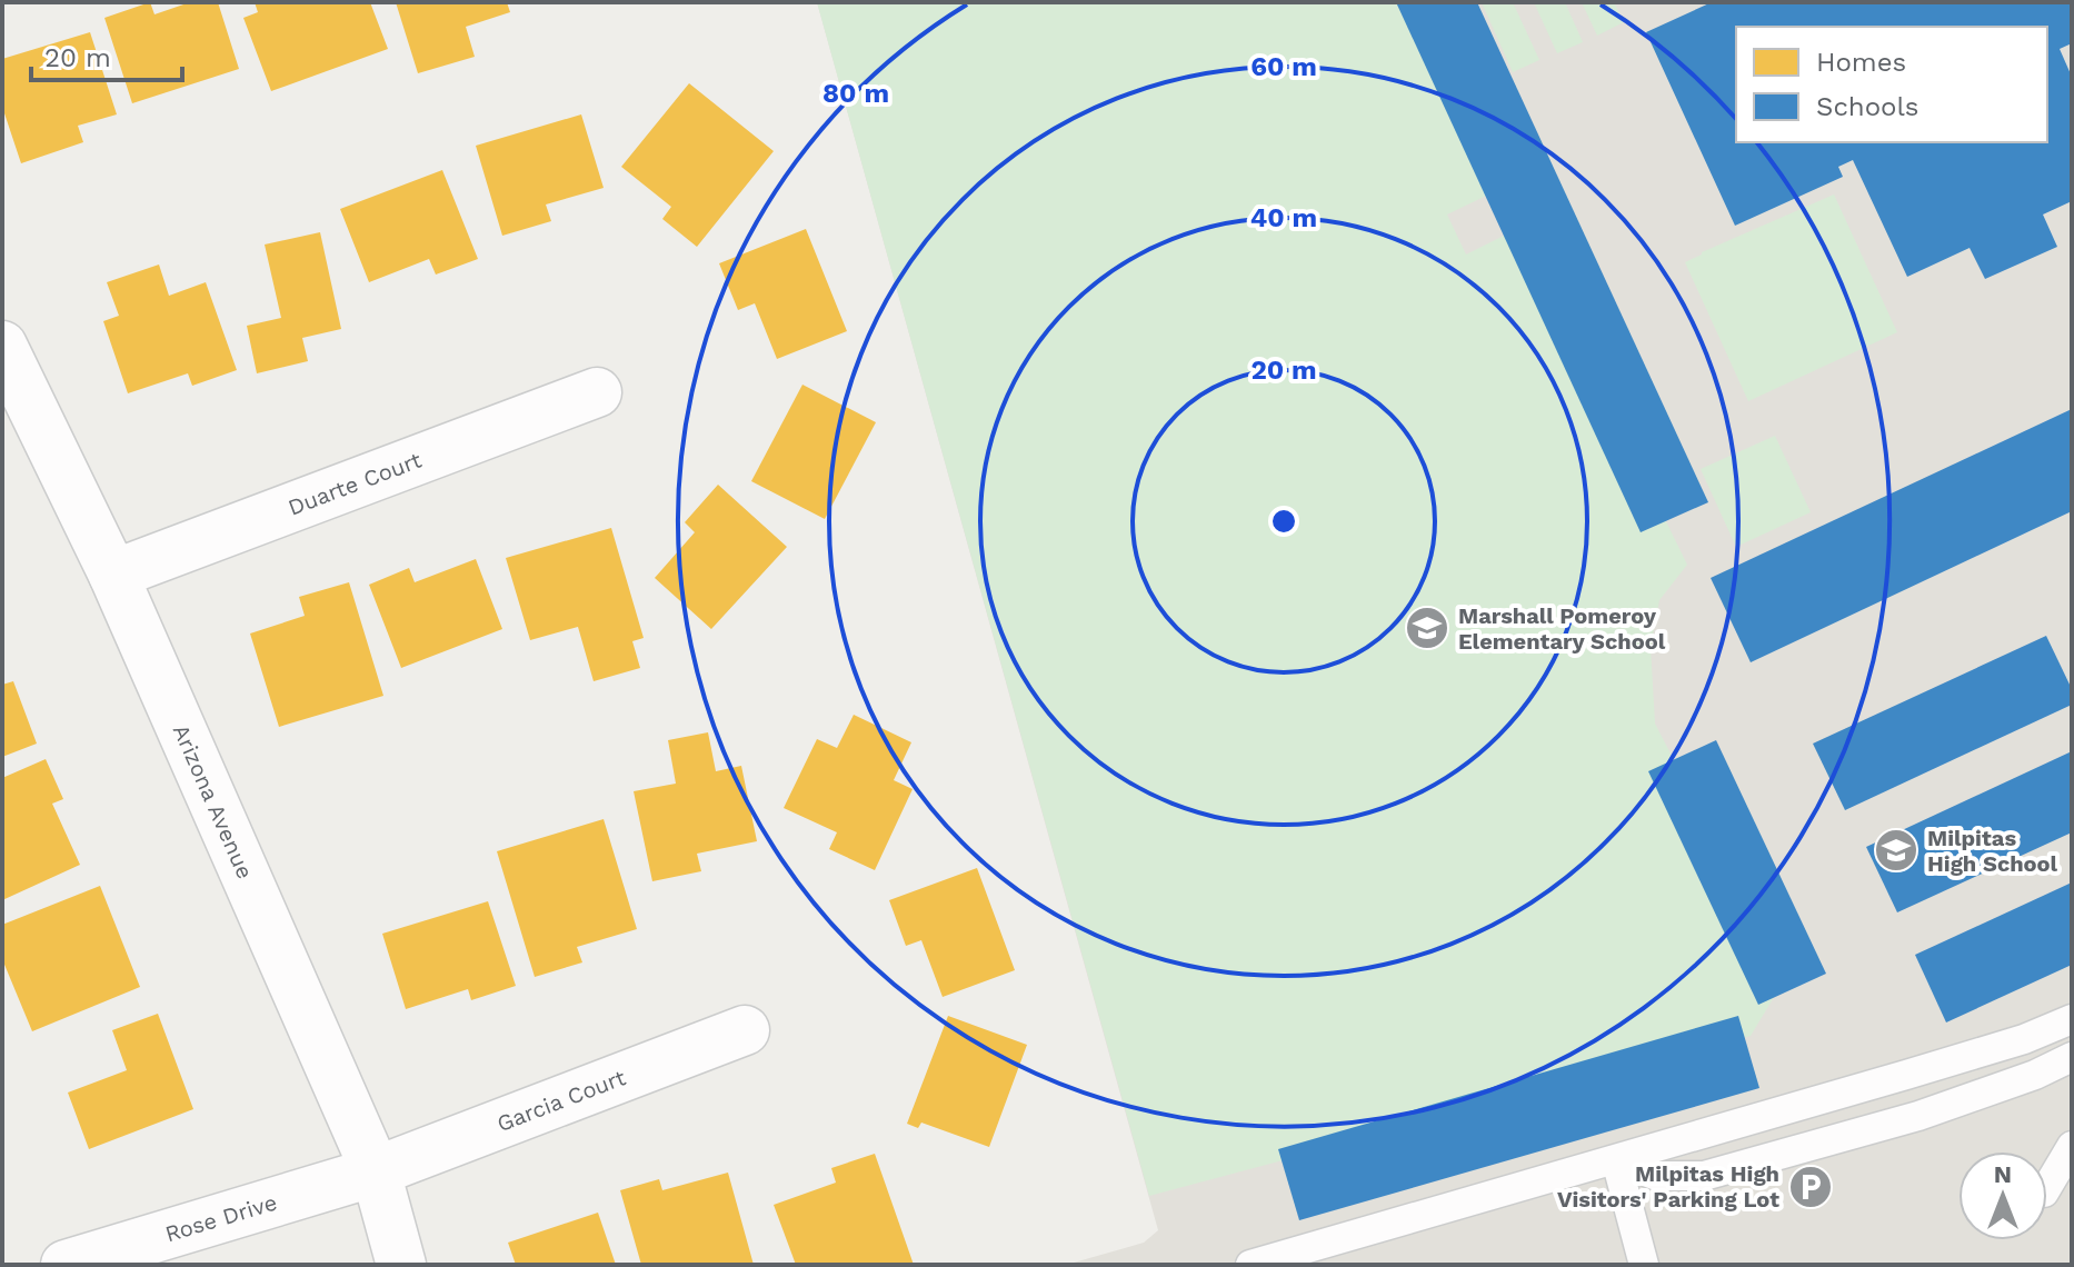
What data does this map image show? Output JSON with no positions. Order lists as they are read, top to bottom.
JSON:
{
  "streets": {
    "street": [
      "Duarte Court",
      "Arizona Avenue",
      "Garcia Court",
      "Rose Drive"
    ]
  },
  "crossings": [
    ["Duarte Court", "Arizona Avenue"],
    ["Arizona Avenue", "Garcia Court"],
    ["Arizona Avenue", "Rose Drive"],
    ["Garcia Court", "Rose Drive"]
  ],
  "places": {
    "school or university": ["Marshall Pomeroy Elementary School", "Milpitas High School"],
    "parking": ["Milpitas High Visitors' Parking Lot"]
  },
  "legend": ["Homes", "Schools"],
  "scale_bar": "20 m",
  "north": "top",
  "rings": [
    "60 m",
    "80 m",
    "40 m",
    "20 m"
  ]
}
